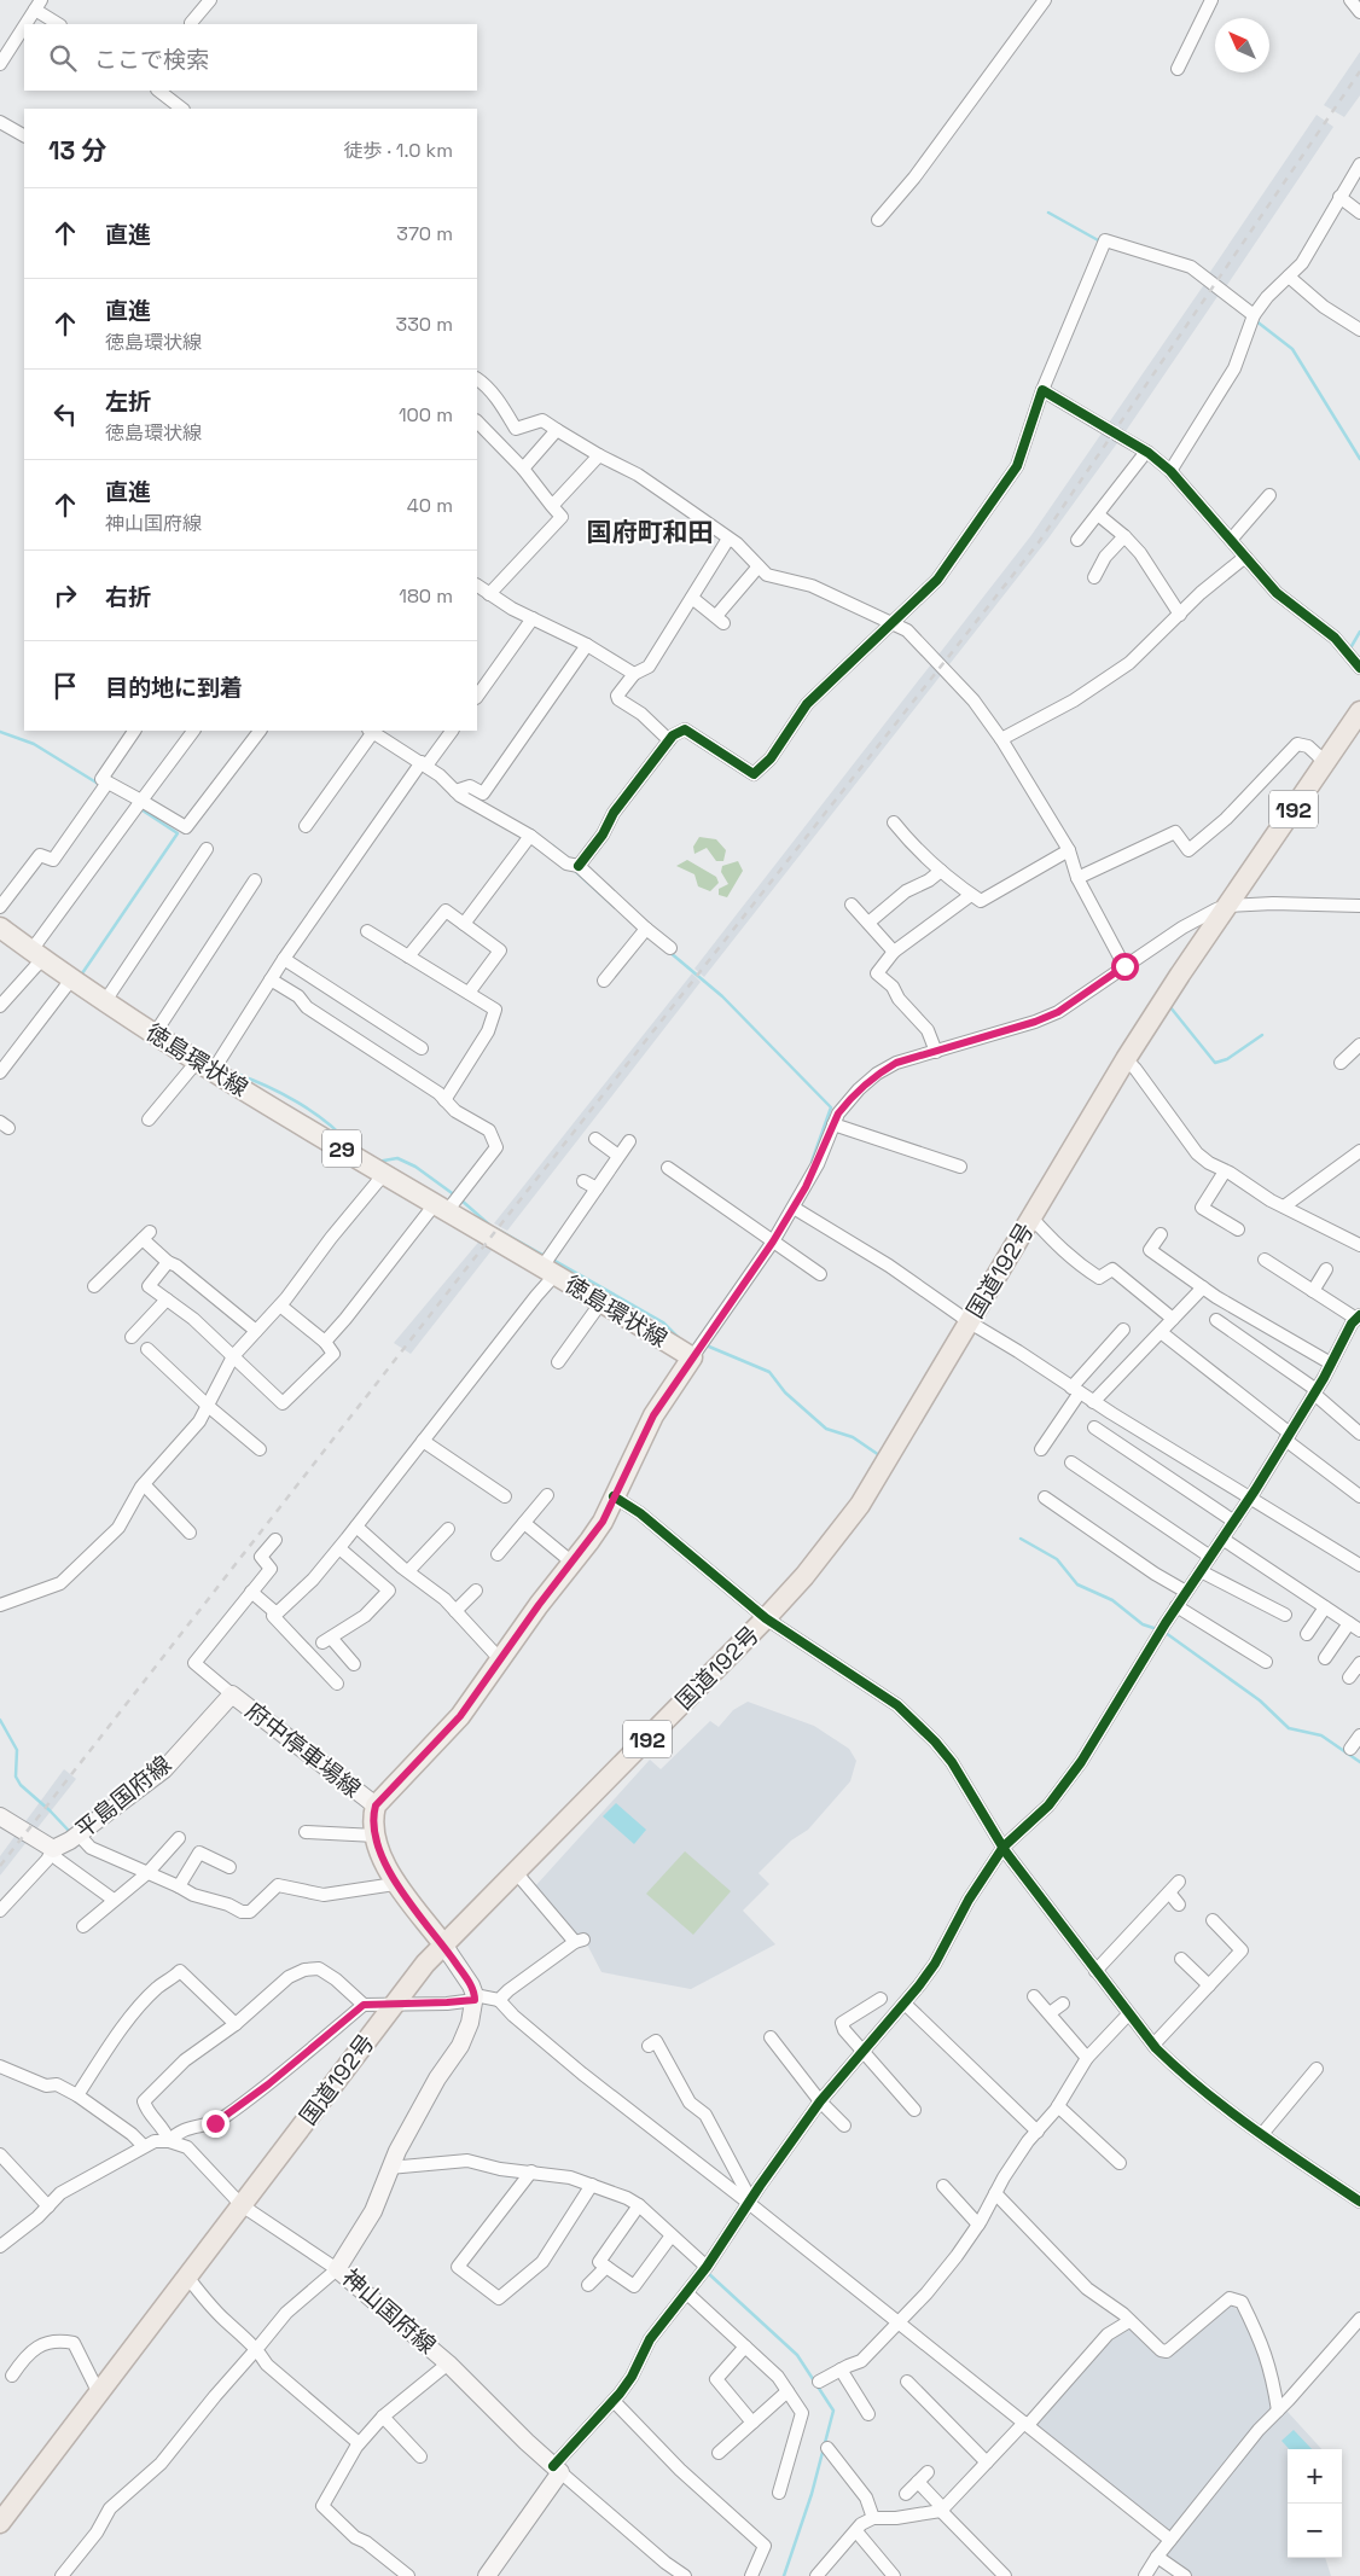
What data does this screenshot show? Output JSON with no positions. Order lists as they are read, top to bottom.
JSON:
{
  "streets": {
    "highway": ["192", "国道192号"],
    "main road": [
      "徳島環状線",
      "29",
      "府中停車場線",
      "平島国府線",
      "神山国府線"
    ]
  },
  "crossings": [
    ["徳島環状線", "府中停車場線"],
    ["府中停車場線", "平島国府線"]
  ],
  "districts": ["国府町和田"],
  "north": "top left",
  "page": {
    "search": "ここで検索",
    "heading": ["13 分", "徒歩 · 1.0 km"],
    "list": [
      ["直進", "370 m"],
      ["直進", "徳島環状線", "330 m"],
      ["左折", "徳島環状線", "100 m"],
      ["直進", "神山国府線", "40 m"],
      ["右折", "180 m"],
      "目的地に到着"
    ],
    "map_buttons": ["+", "−"]
  }
}
